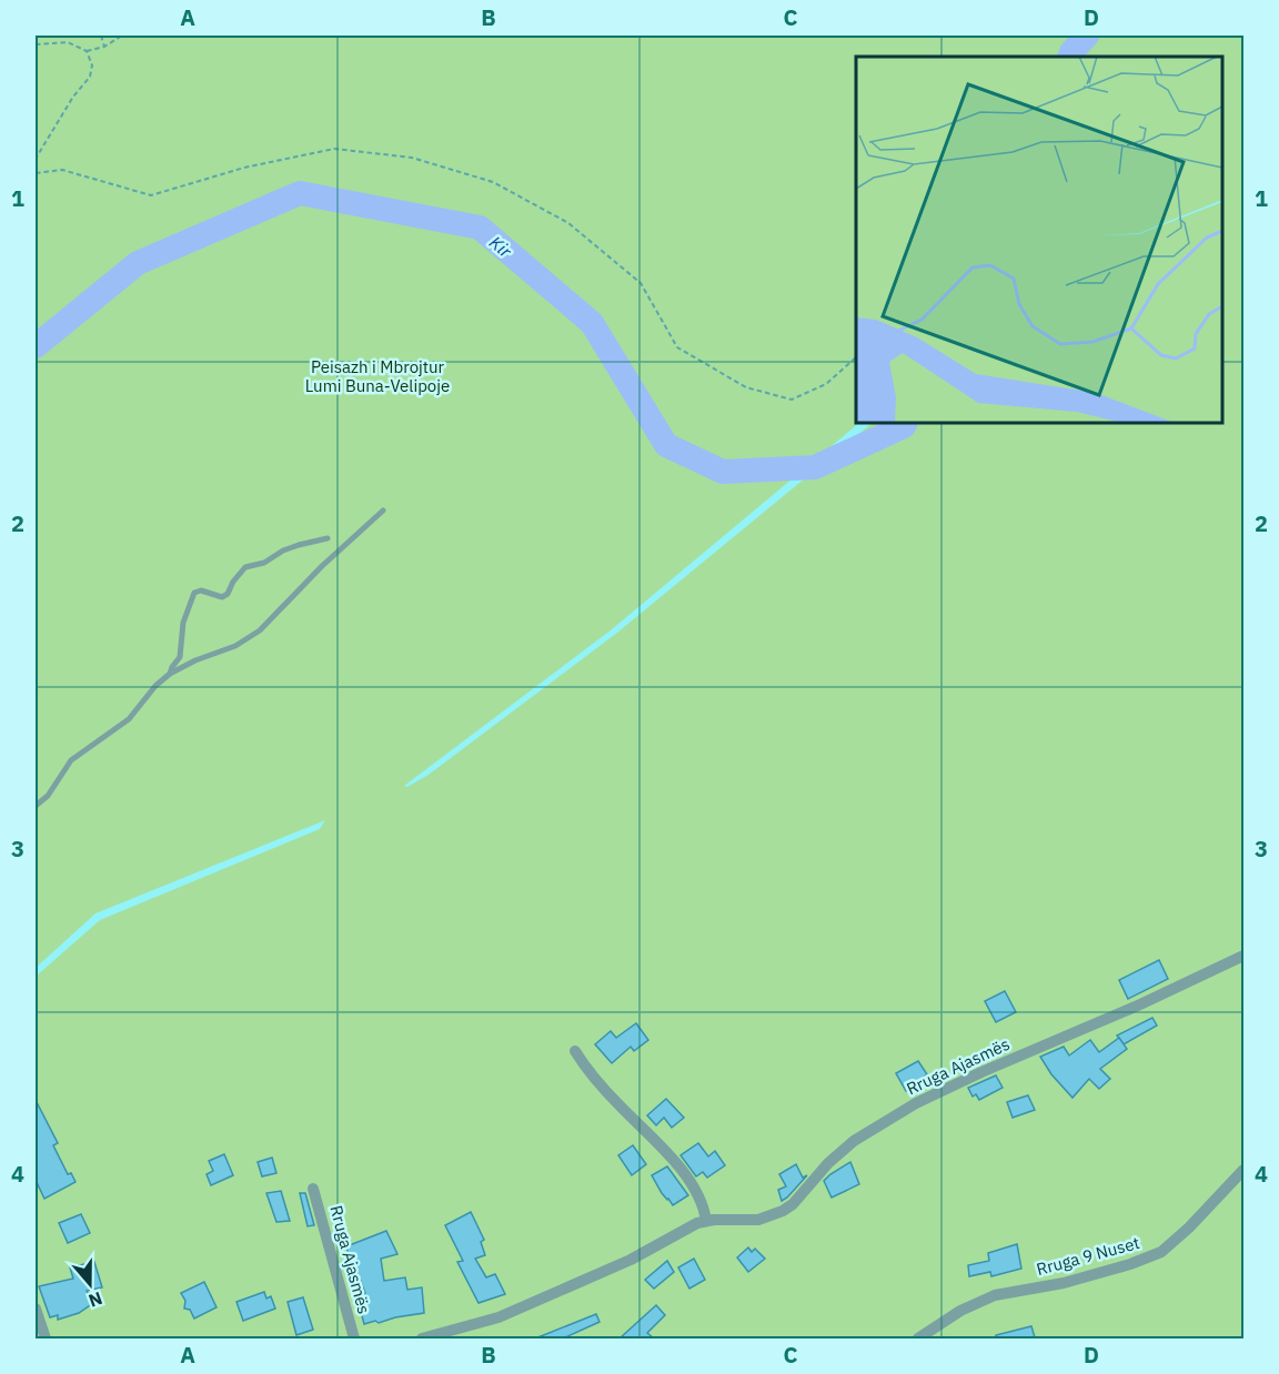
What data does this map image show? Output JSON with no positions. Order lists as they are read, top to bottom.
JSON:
{
  "streets": {
    "street": ["Rruga Ajasmës", "Rruga 9 Nuset"]
  },
  "water": ["Kir"],
  "parks": ["Peisazh i Mbrojtur Lumi Buna-Velipoje"],
  "north": "bottom",
  "grid": {
    "columns": [
      "A",
      "B",
      "C",
      "D"
    ],
    "rows": [
      "1",
      "2",
      "3",
      "4"
    ]
  }
}
